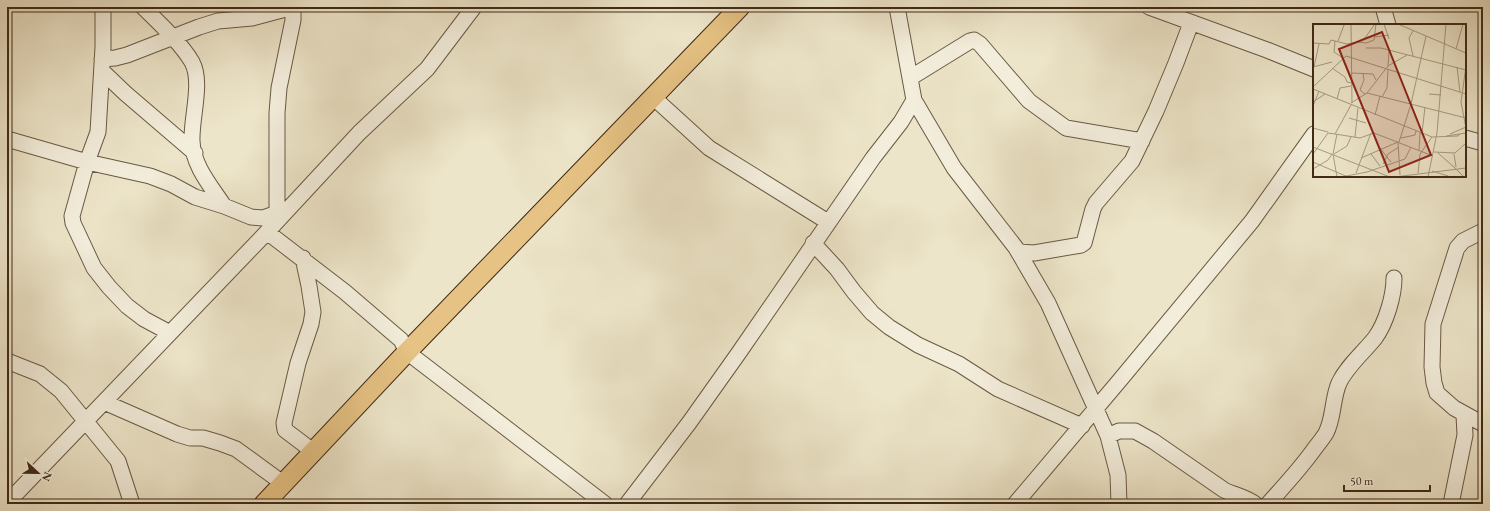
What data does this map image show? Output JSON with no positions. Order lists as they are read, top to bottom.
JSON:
{
  "scale_bar": "50 m",
  "north": "right"
}
